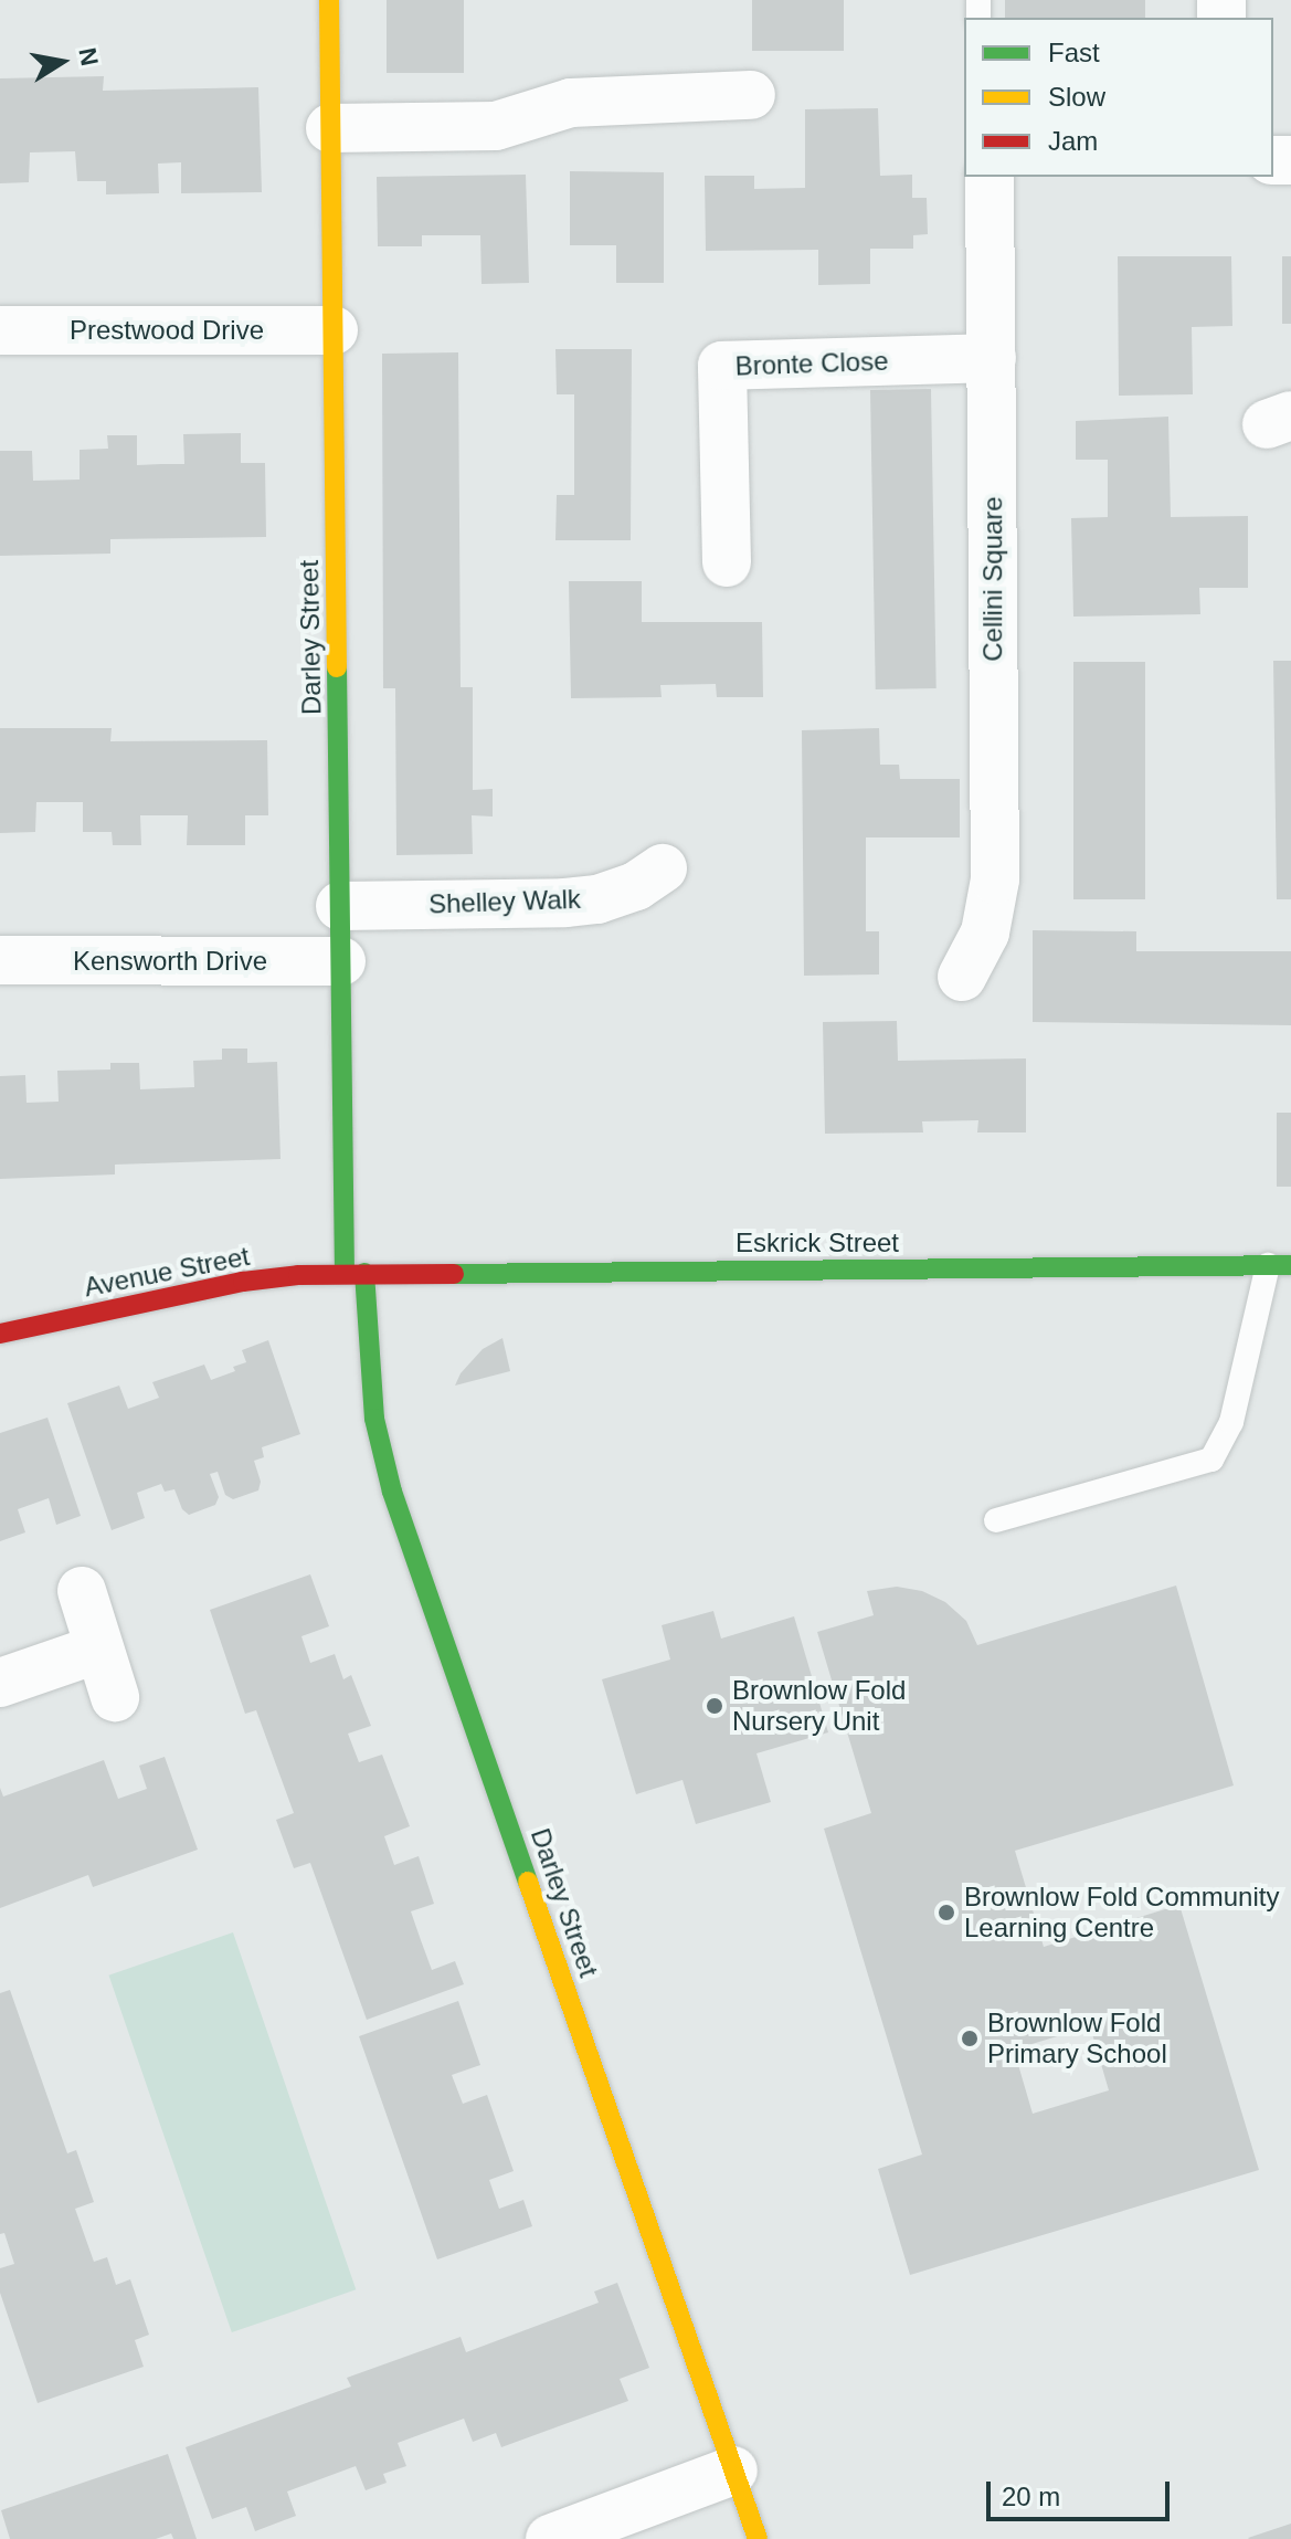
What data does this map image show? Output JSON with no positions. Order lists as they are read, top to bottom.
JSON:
{
  "streets": {
    "street": [
      "Prestwood Drive",
      "Bronte Close",
      "Cellini Square",
      "Darley Street",
      "Shelley Walk",
      "Kensworth Drive",
      "Eskrick Street",
      "Avenue Street"
    ]
  },
  "crossings": [
    ["Prestwood Drive", "Darley Street"],
    ["Bronte Close", "Cellini Square"],
    ["Darley Street", "Shelley Walk"],
    ["Darley Street", "Kensworth Drive"],
    ["Darley Street", "Eskrick Street"],
    ["Darley Street", "Avenue Street"],
    ["Eskrick Street", "Avenue Street"]
  ],
  "places": ["Brownlow Fold Nursery Unit", "Brownlow Fold Community Learning Centre", "Brownlow Fold Primary School"],
  "legend": ["Fast", "Slow", "Jam"],
  "scale_bar": "20 m",
  "north": "right"
}
